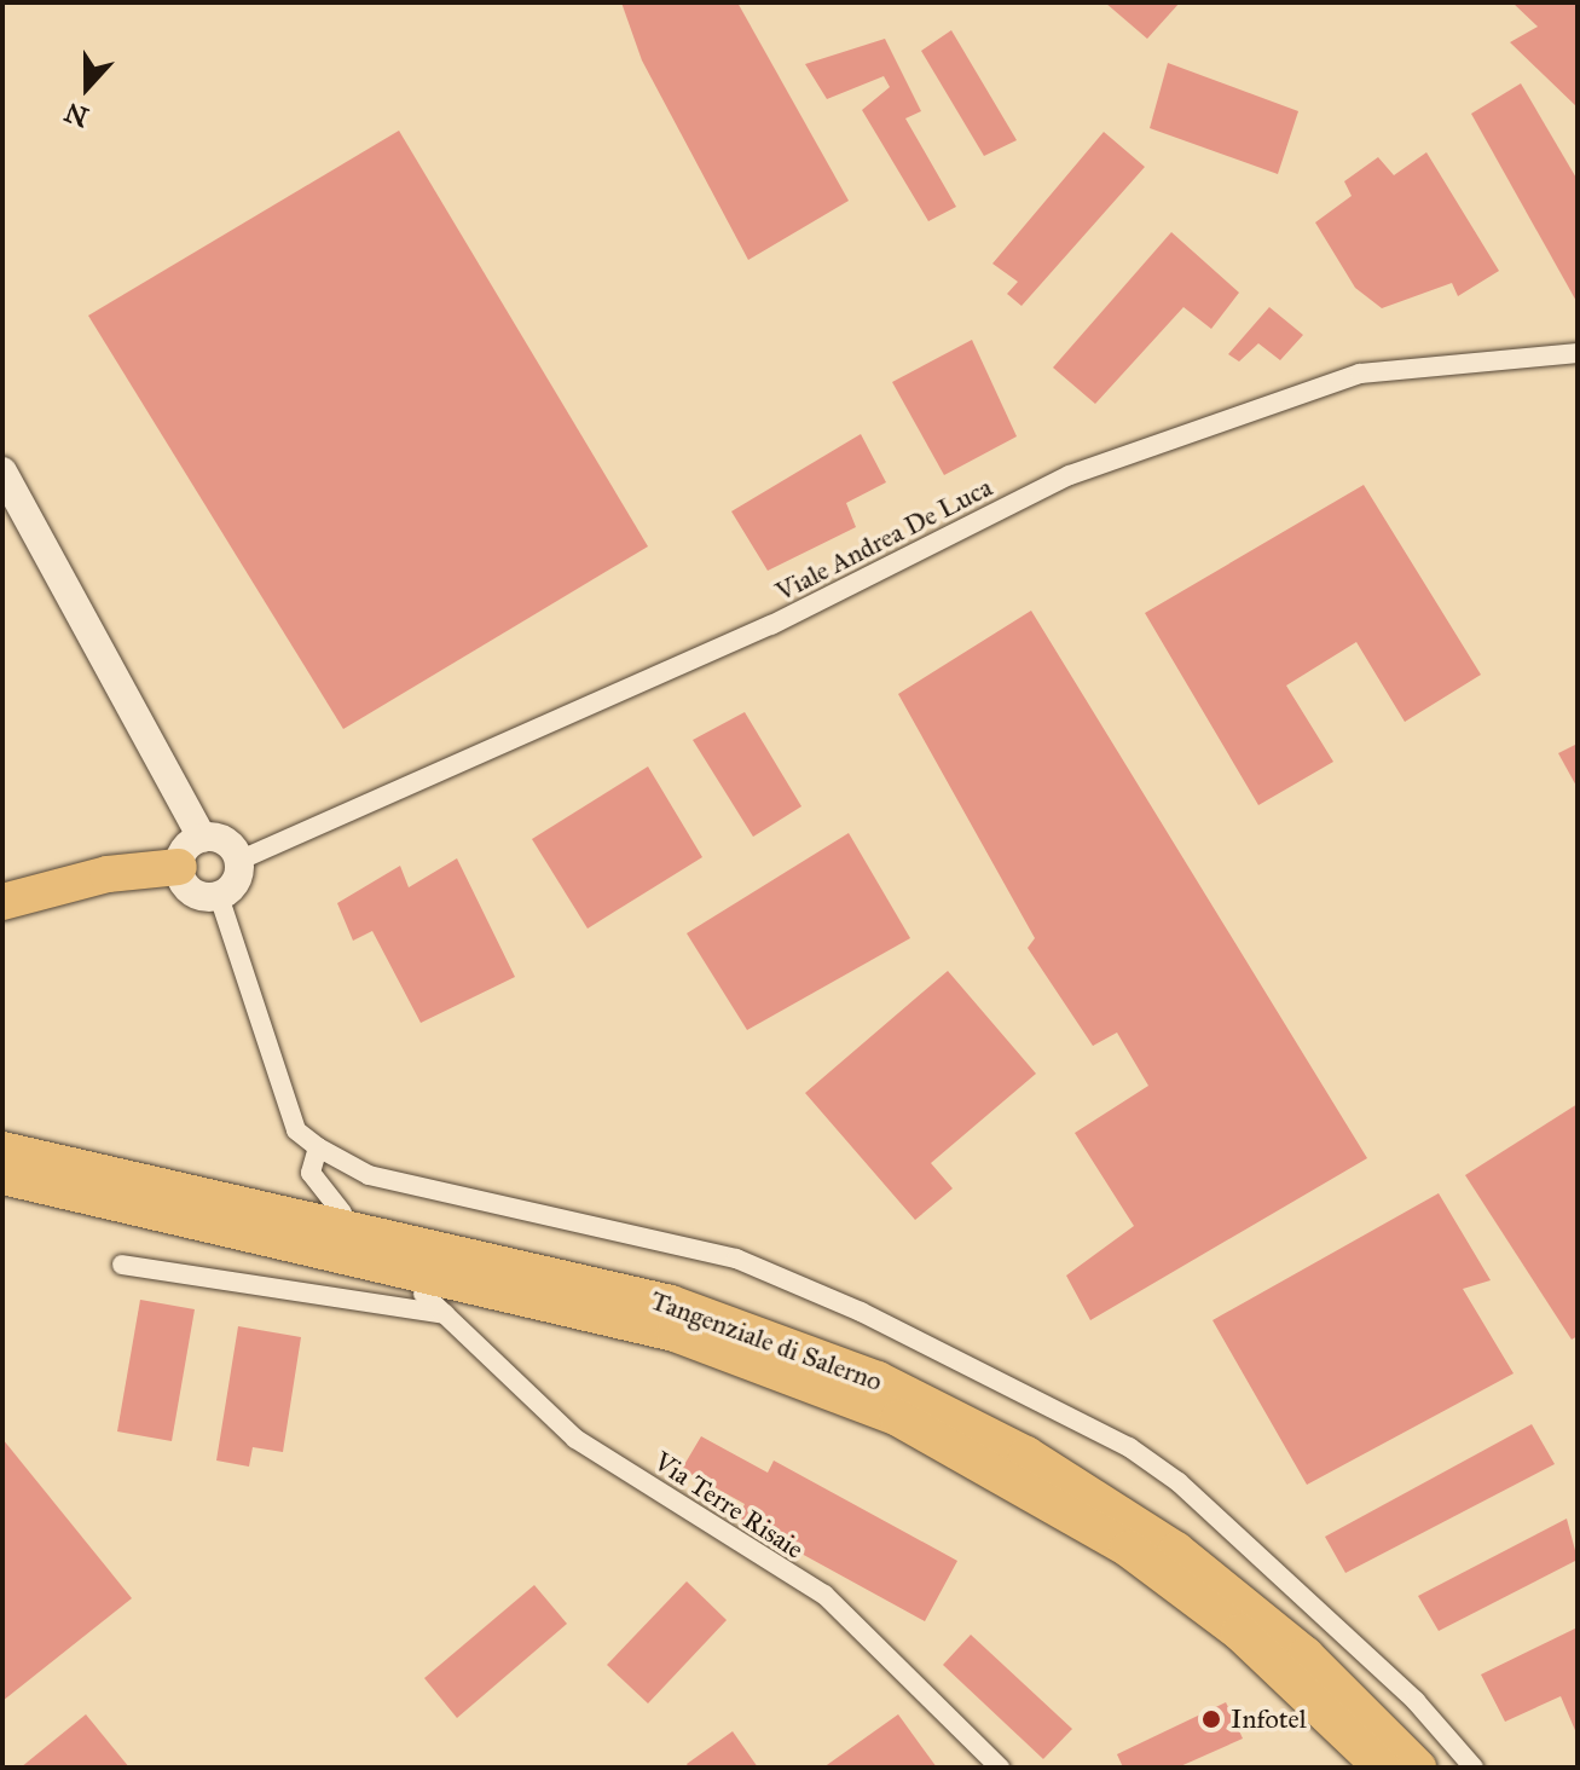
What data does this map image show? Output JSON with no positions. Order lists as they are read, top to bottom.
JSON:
{
  "streets": {
    "highway": ["Tangenziale di Salerno"],
    "street": ["Viale Andrea De Luca", "Via Terre Risaie"]
  },
  "places": ["Infotel"],
  "north": "bottom"
}
